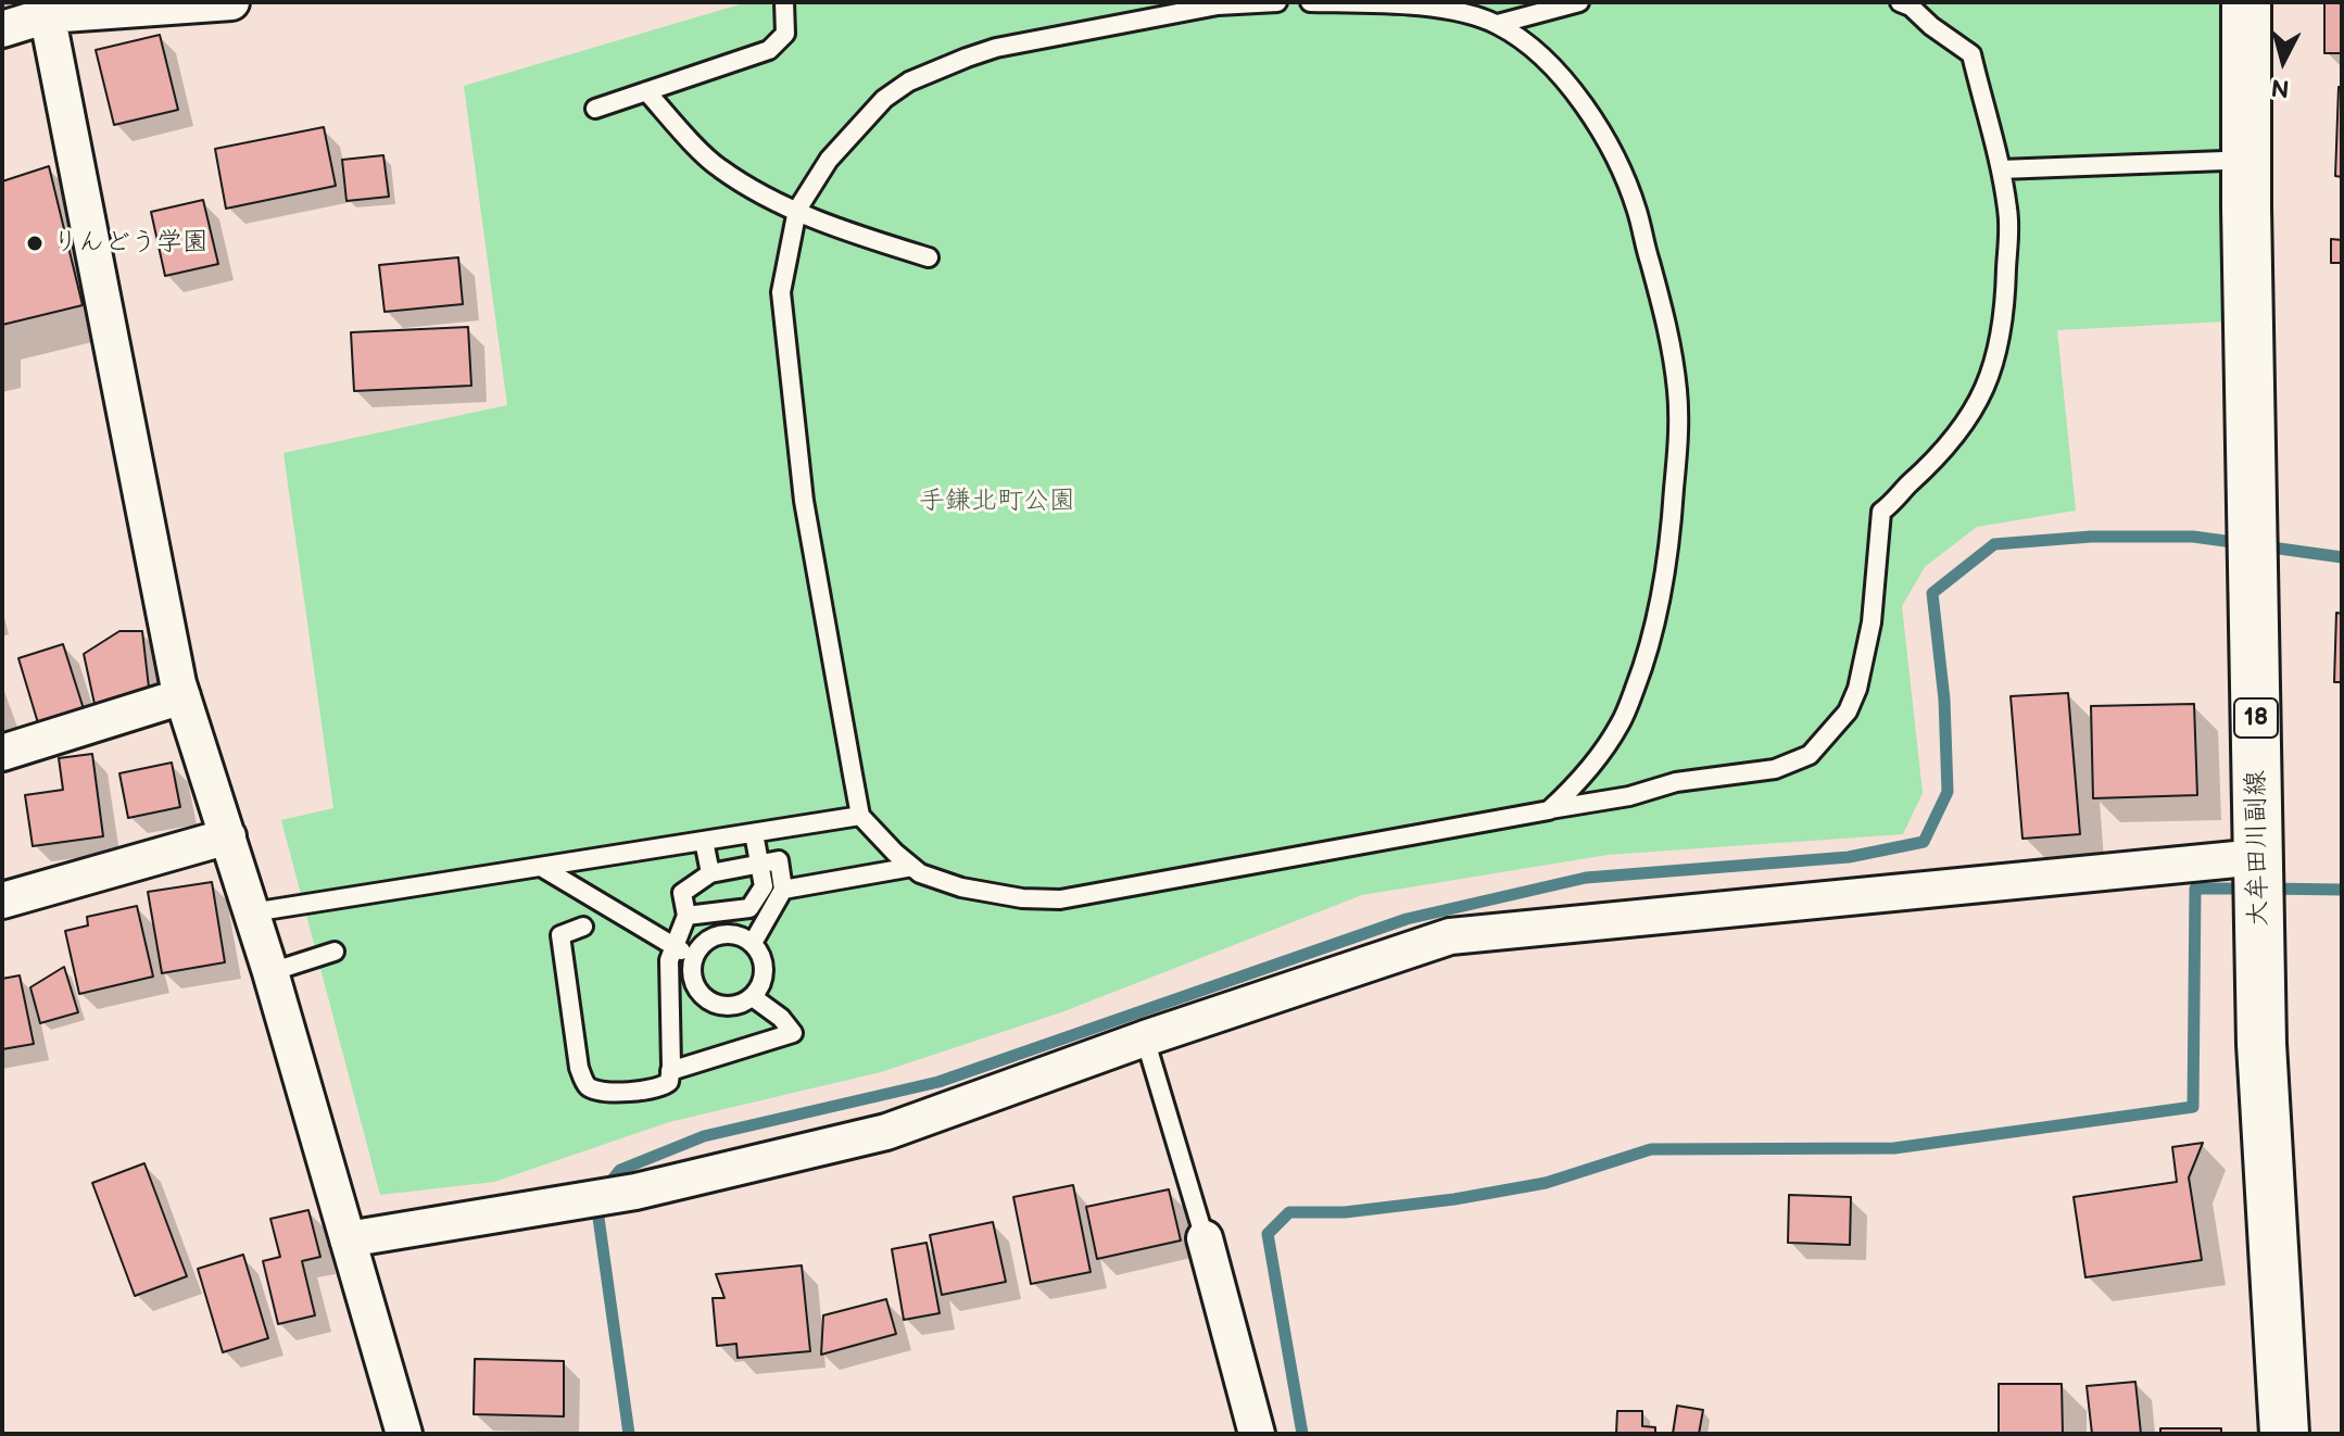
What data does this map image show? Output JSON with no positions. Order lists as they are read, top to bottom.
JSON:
{
  "streets": {
    "main road": ["18", "大牟田川副線"]
  },
  "parks": ["手鎌北町公園"],
  "places": ["りんどう学園"],
  "north": "bottom"
}
